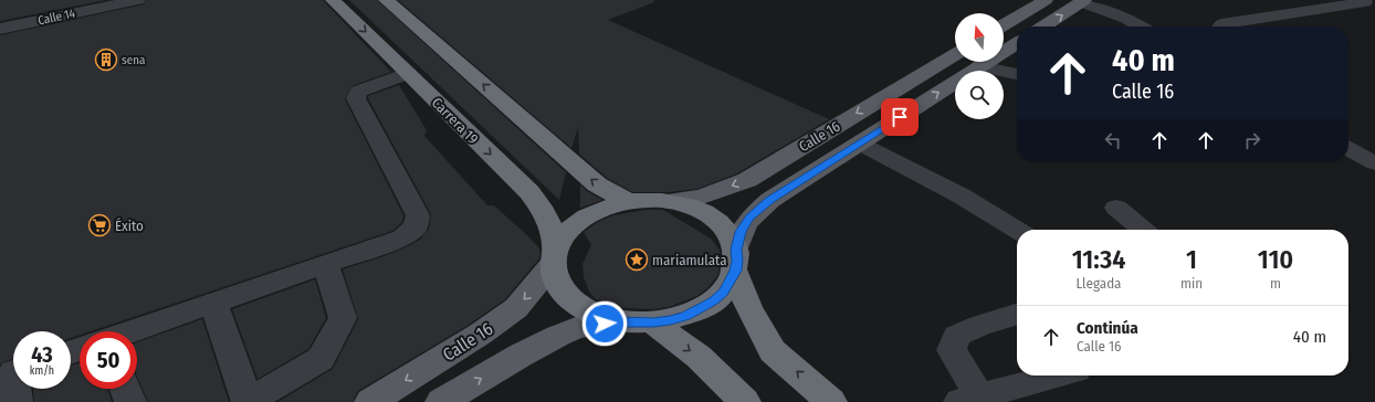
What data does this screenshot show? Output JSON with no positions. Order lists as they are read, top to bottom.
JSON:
{
  "streets": {
    "highway": ["Carrera 19"],
    "main road": ["Calle 16"],
    "street": ["Calle 14"]
  },
  "crossings": [
    ["Carrera 19", "Calle 16"]
  ],
  "places": {
    "building": ["sena"],
    "supermarket": ["Éxito"],
    "place": ["mariamulata"]
  },
  "north": "top",
  "page": {
    "turn": ["40 m", "Calle 16"],
    "eta": [
      "11:34",
      "Llegada",
      "1",
      "min",
      "110",
      "m"
    ],
    "list": [
      {
        "name": "Continúa",
        "note": "Calle 16",
        "value": "40 m"
      }
    ],
    "speed": "43 km/h",
    "limit": "50"
  }
}
